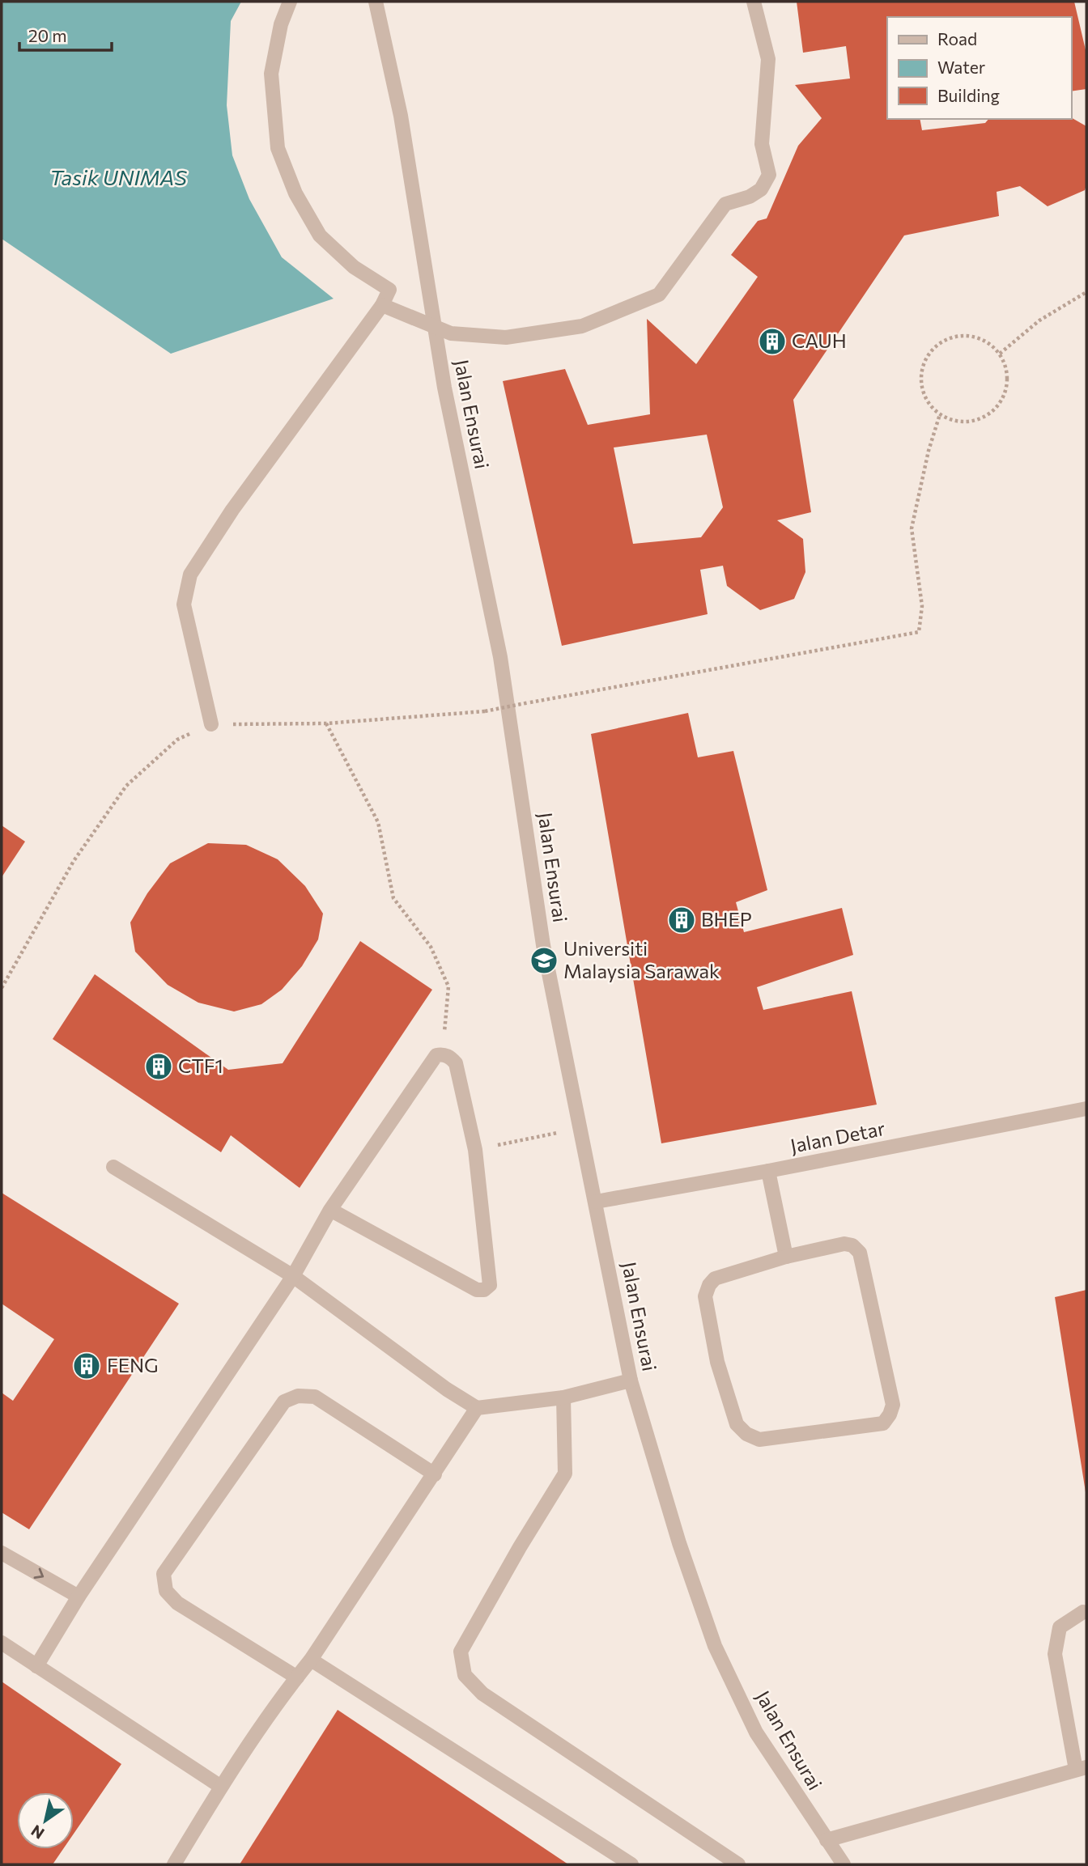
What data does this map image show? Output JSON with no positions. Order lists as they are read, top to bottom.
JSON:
{
  "streets": {
    "street": ["Jalan Ensurai", "Jalan Detar"]
  },
  "crossings": [
    ["Jalan Ensurai", "Jalan Detar"]
  ],
  "water": ["Tasik UNIMAS"],
  "places": {
    "building": [
      "CAUH",
      "BHEP",
      "CTF1",
      "FENG"
    ],
    "school or university": ["Universiti Malaysia Sarawak"]
  },
  "legend": ["Road", "Water", "Building"],
  "scale_bar": "20 m",
  "north": "bottom left"
}
